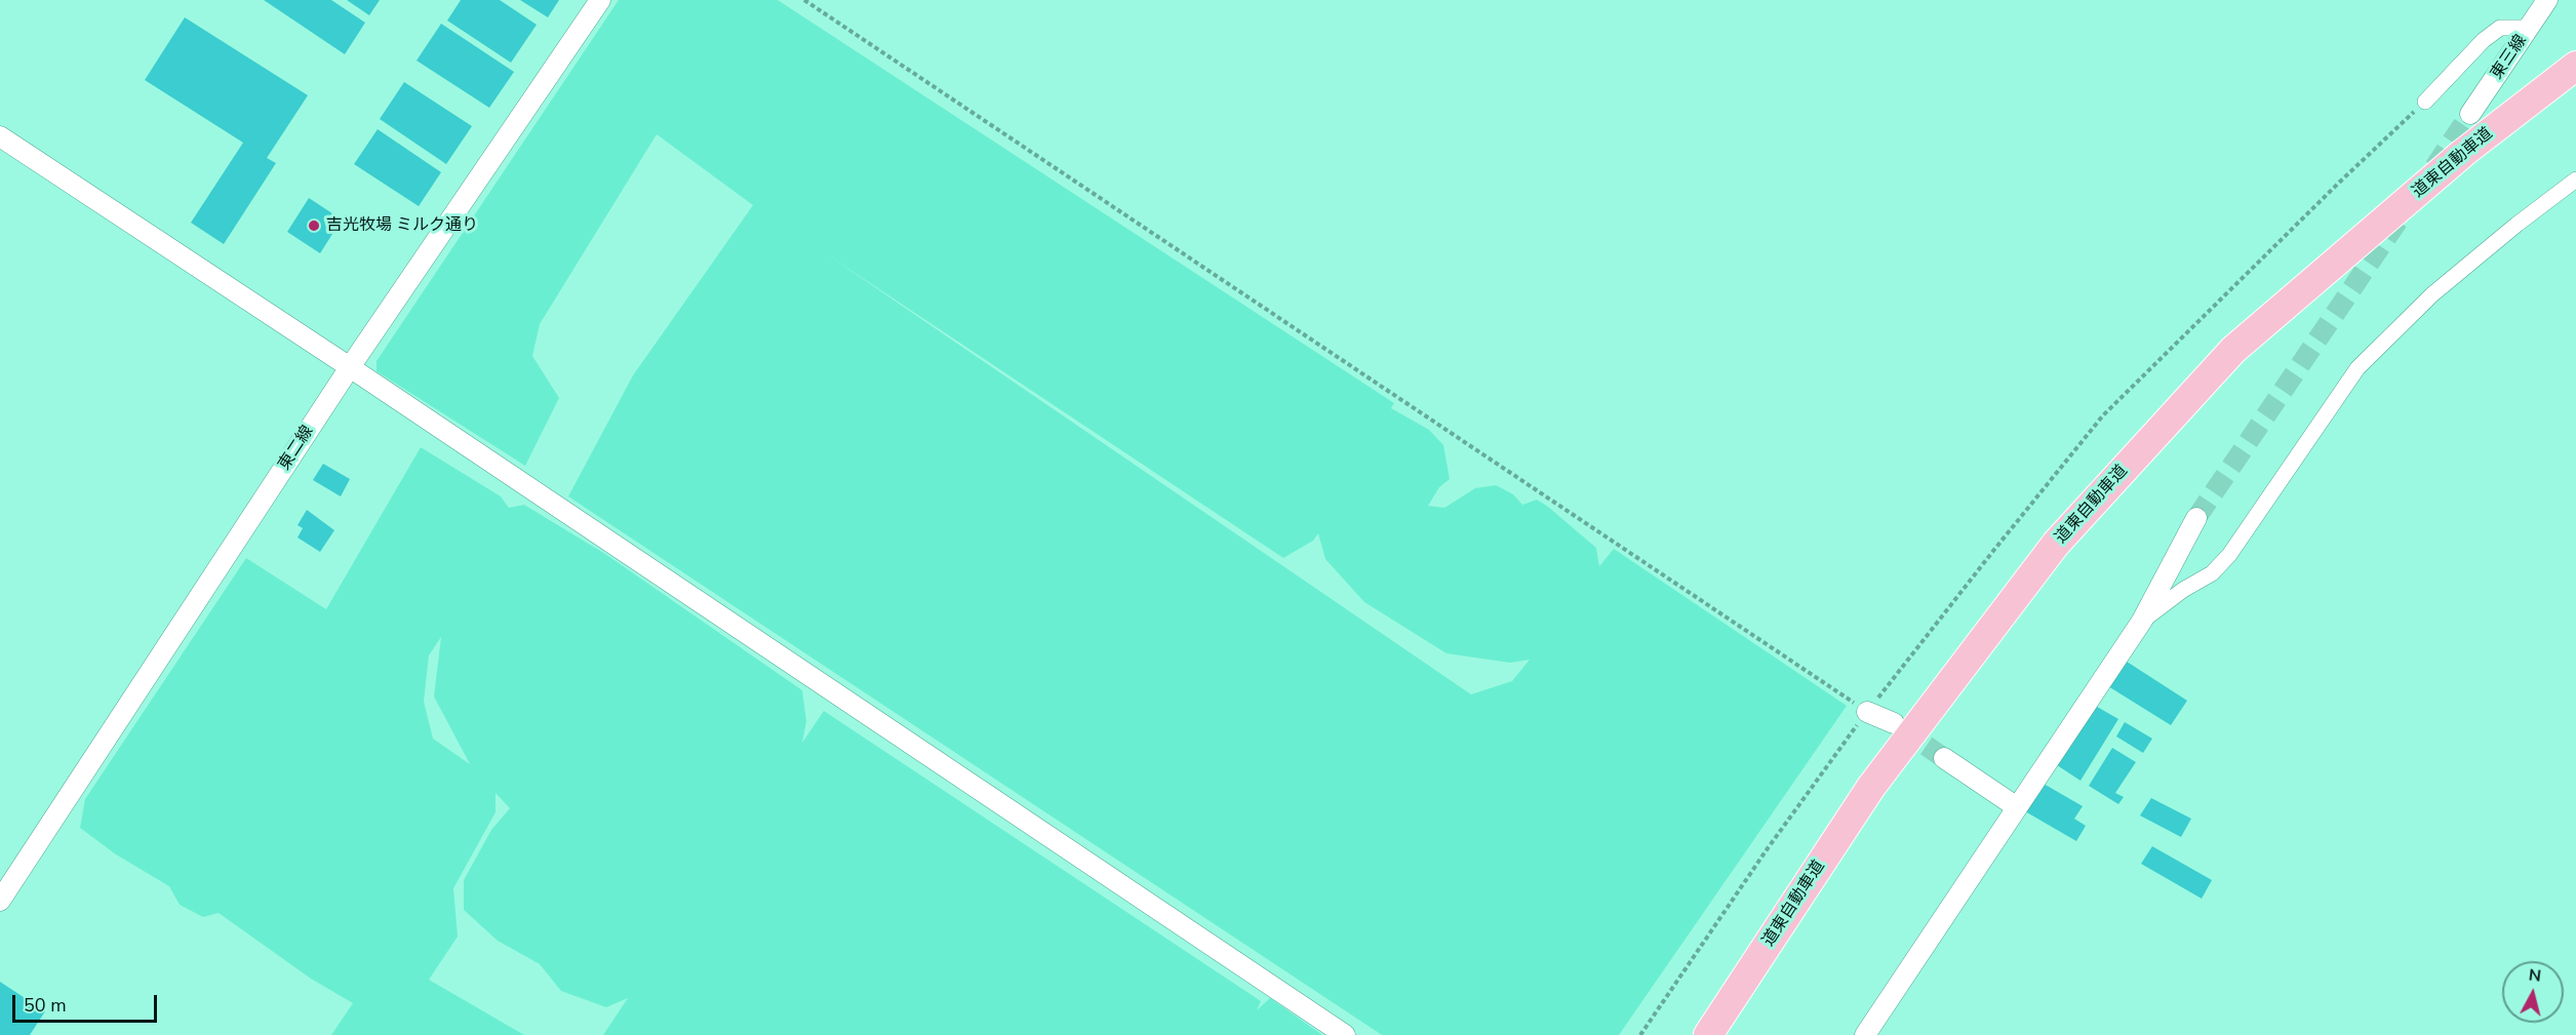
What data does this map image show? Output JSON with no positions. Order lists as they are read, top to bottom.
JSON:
{
  "streets": {
    "highway": ["道東自動車道"],
    "street": ["東三線", "東二線"]
  },
  "places": ["吉光牧場 ミルク通り"],
  "scale_bar": "50 m",
  "north": "top"
}
